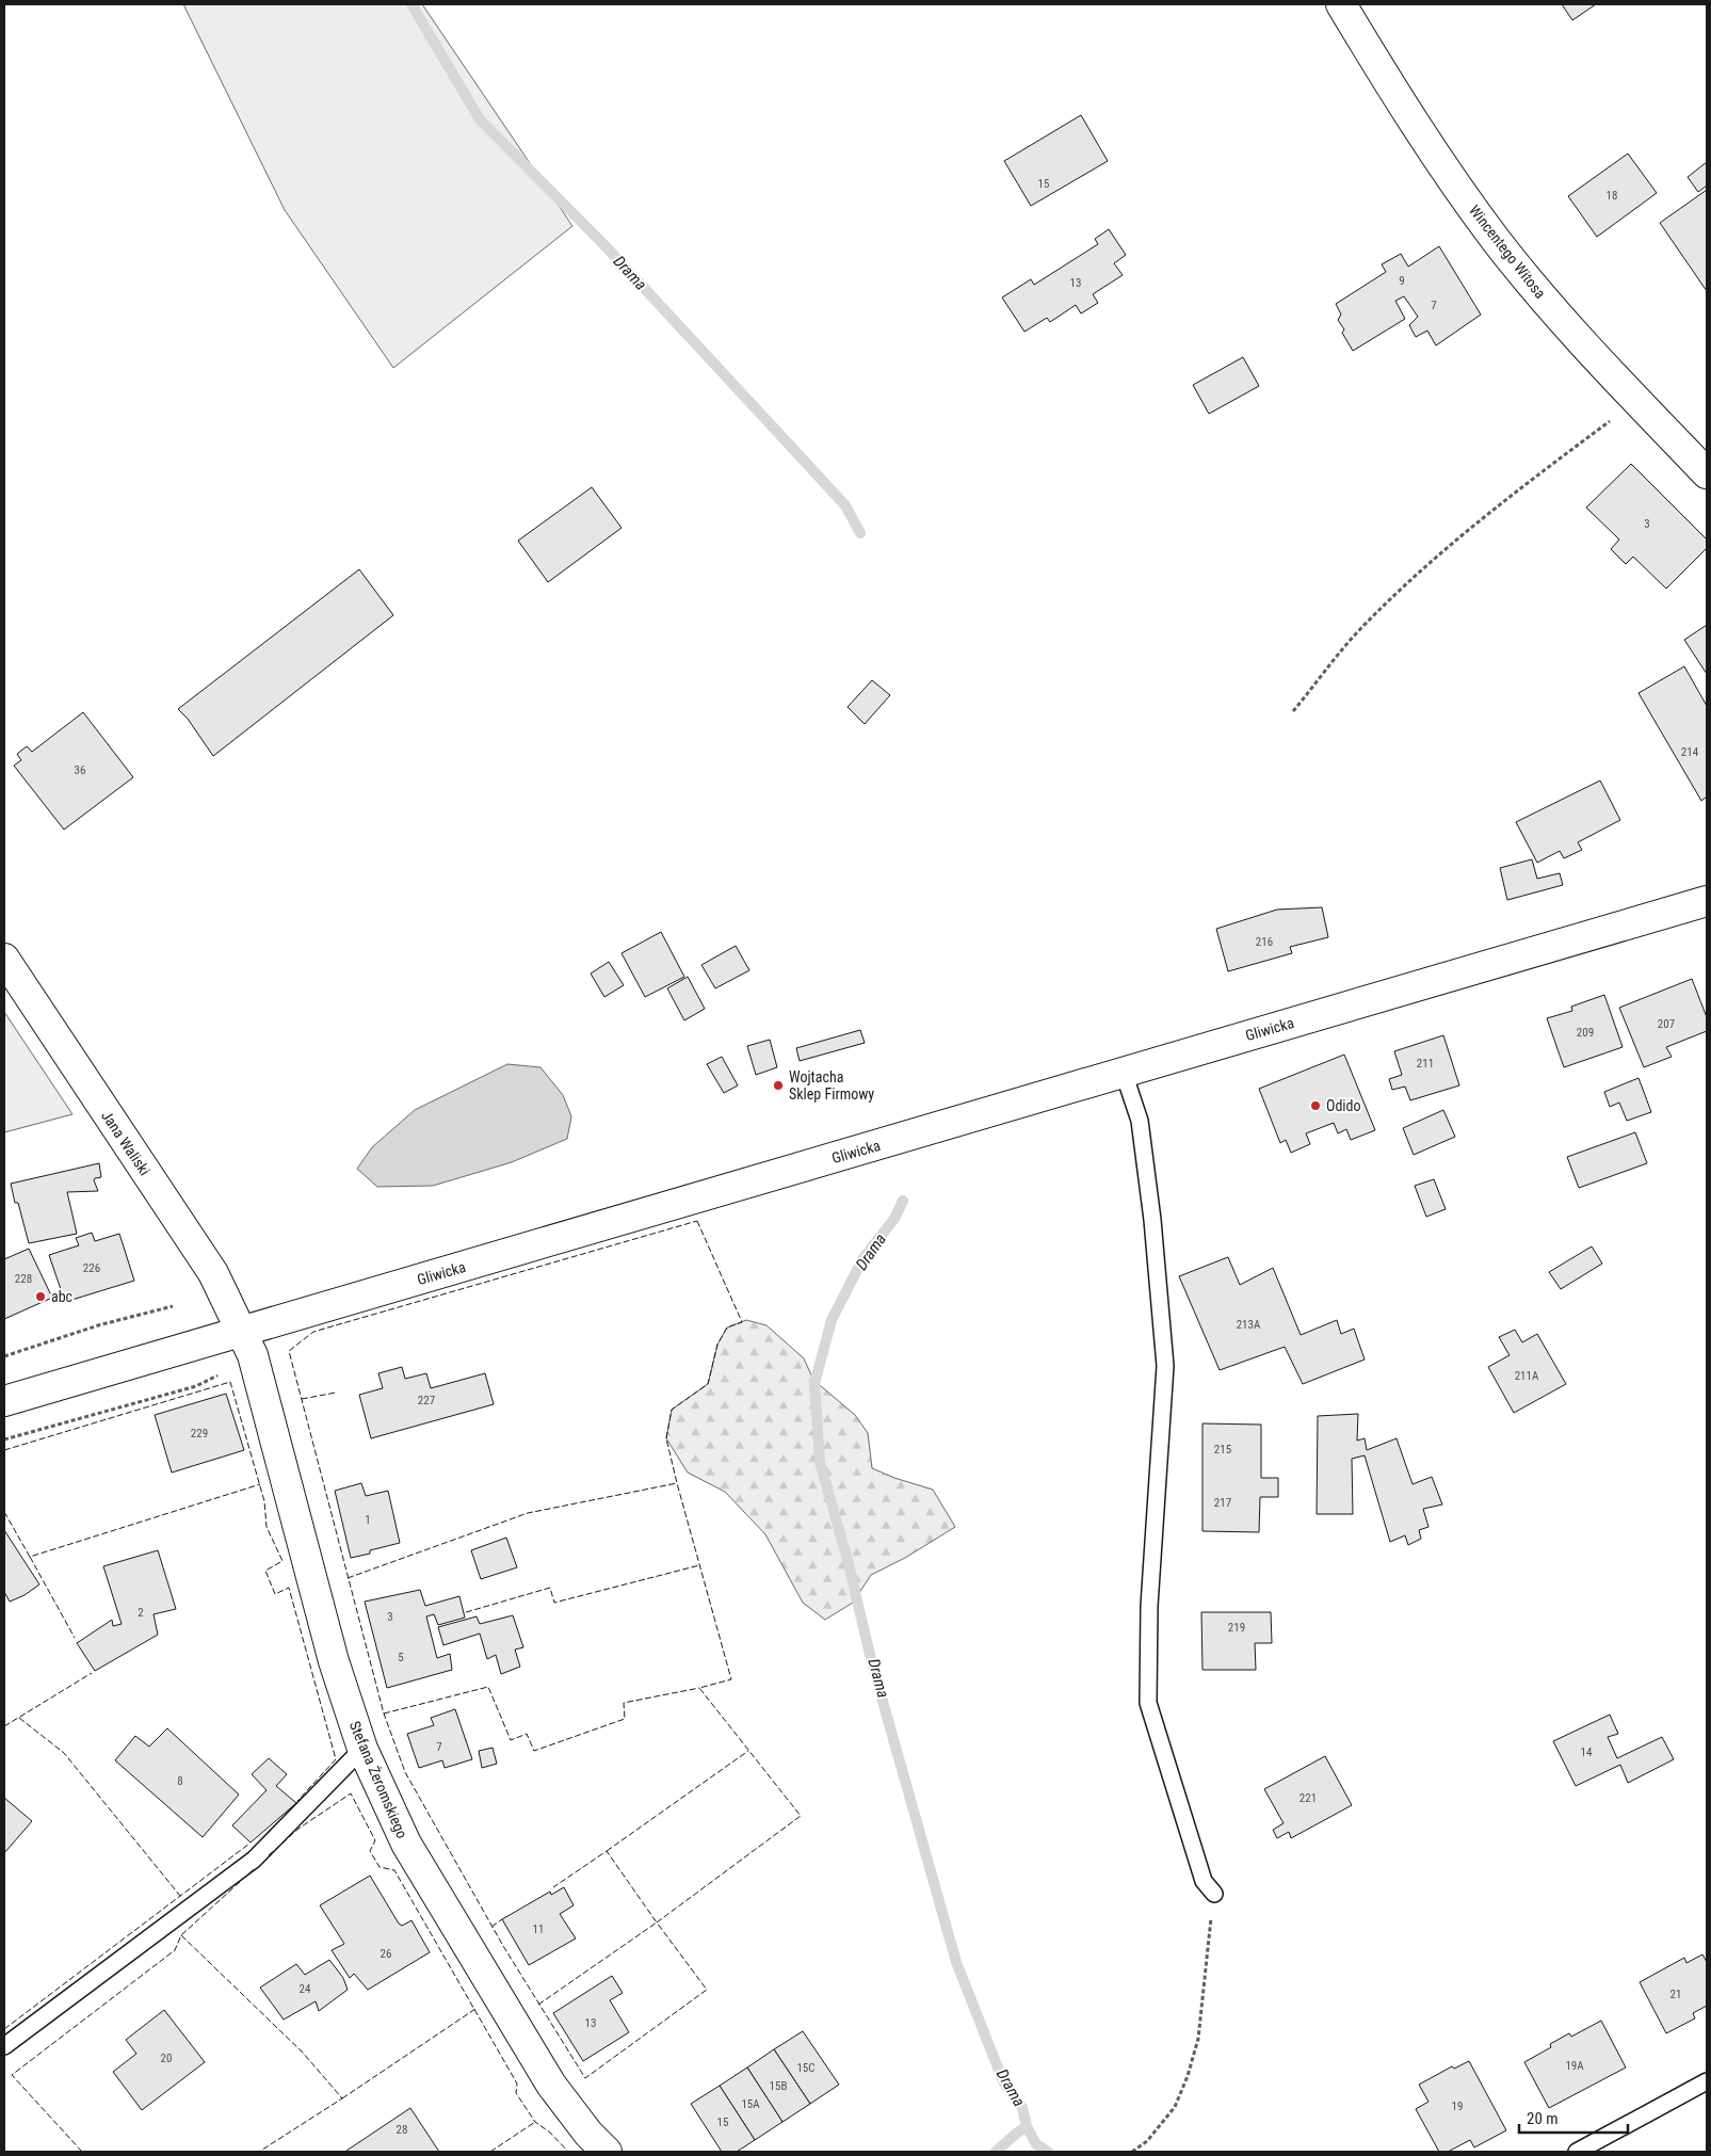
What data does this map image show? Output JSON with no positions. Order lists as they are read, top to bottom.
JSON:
{
  "streets": {
    "street": [
      "Wincentego Witosa",
      "Gliwicka",
      "Jana Waliski",
      "Stefana Żeromskiego"
    ]
  },
  "crossings": [
    ["Gliwicka", "Jana Waliski"],
    ["Gliwicka", "Stefana Żeromskiego"],
    ["Jana Waliski", "Stefana Żeromskiego"]
  ],
  "water": ["Drama"],
  "places": ["Wojtacha Sklep Firmowy", "Odido", "abc"],
  "house_numbers": [
    "15",
    "18",
    "9",
    "13",
    "7",
    "3",
    "214",
    "36",
    "216",
    "207",
    "209",
    "211",
    "226",
    "228",
    "213A",
    "211A",
    "227",
    "229",
    "215",
    "217",
    "1",
    "2",
    "3",
    "219",
    "5",
    "7",
    "14",
    "8",
    "221",
    "11",
    "26",
    "24",
    "21",
    "13",
    "20",
    "19A",
    "15C",
    "15B",
    "15A",
    "19",
    "15",
    "28"
  ],
  "scale_bar": "20 m"
}
